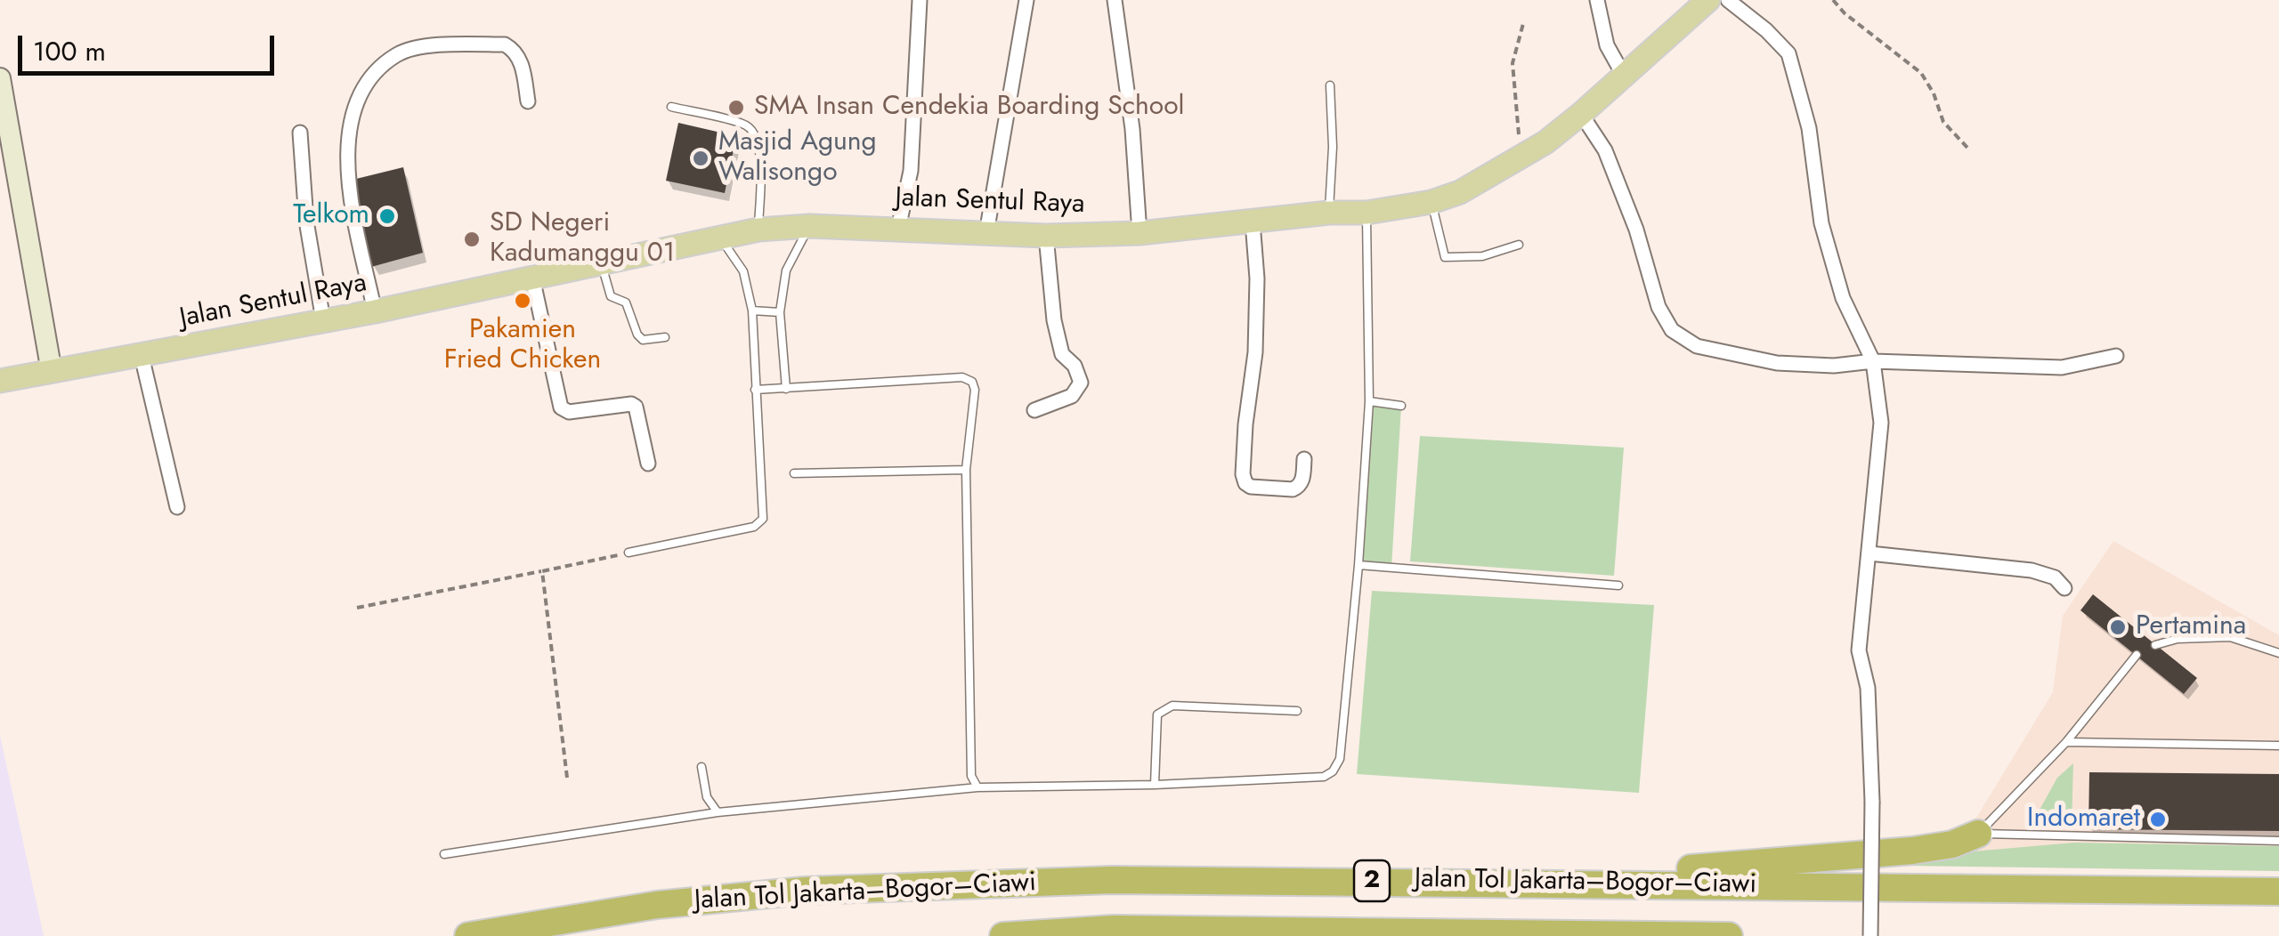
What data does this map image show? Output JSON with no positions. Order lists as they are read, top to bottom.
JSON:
{
  "streets": {
    "highway": ["2", "Jalan Tol Jakarta–Bogor–Ciawi"],
    "main road": ["Jalan Sentul Raya"]
  },
  "places": [
    "SMA Insan Cendekia Boarding School",
    "Masjid Agung Walisongo",
    "Telkom",
    "SD Negeri Kadumanggu 01",
    "Pakamien Fried Chicken",
    "Pertamina",
    "Indomaret"
  ],
  "scale_bar": "100 m"
}
